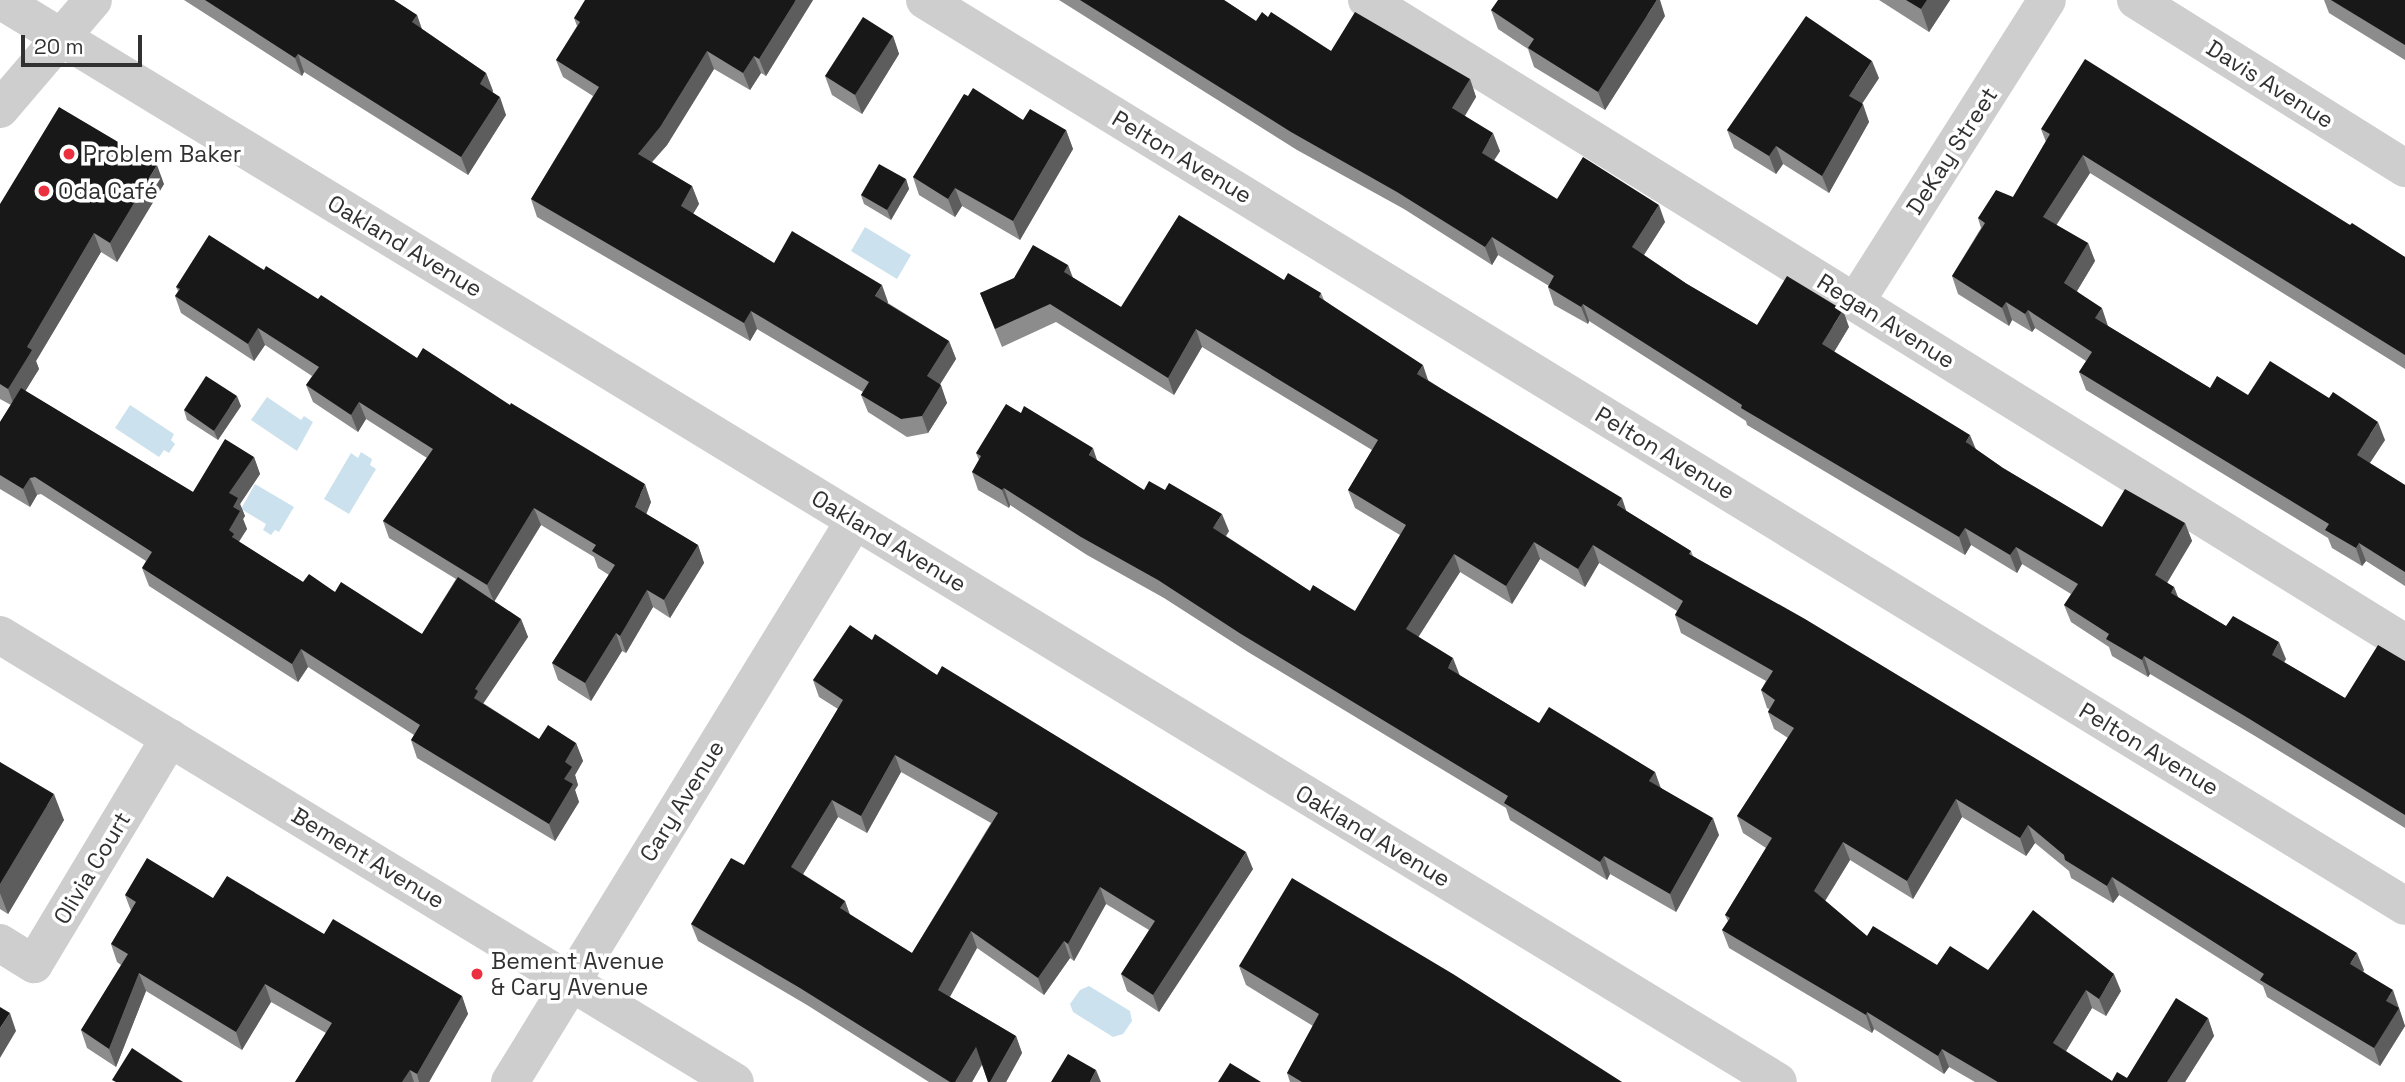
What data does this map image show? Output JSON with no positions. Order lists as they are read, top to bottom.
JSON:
{
  "streets": {
    "street": [
      "Davis Avenue",
      "DeKay Street",
      "Pelton Avenue",
      "Oakland Avenue",
      "Regan Avenue",
      "Cary Avenue",
      "Bement Avenue",
      "Olivia Court"
    ]
  },
  "crossings": [
    ["DeKay Street", "Regan Avenue"],
    ["Oakland Avenue", "Cary Avenue"],
    ["Cary Avenue", "Bement Avenue"],
    ["Bement Avenue", "Olivia Court"]
  ],
  "places": ["Problem Baker", "Oda Café", "Bement Avenue & Cary Avenue"],
  "scale_bar": "20 m"
}
